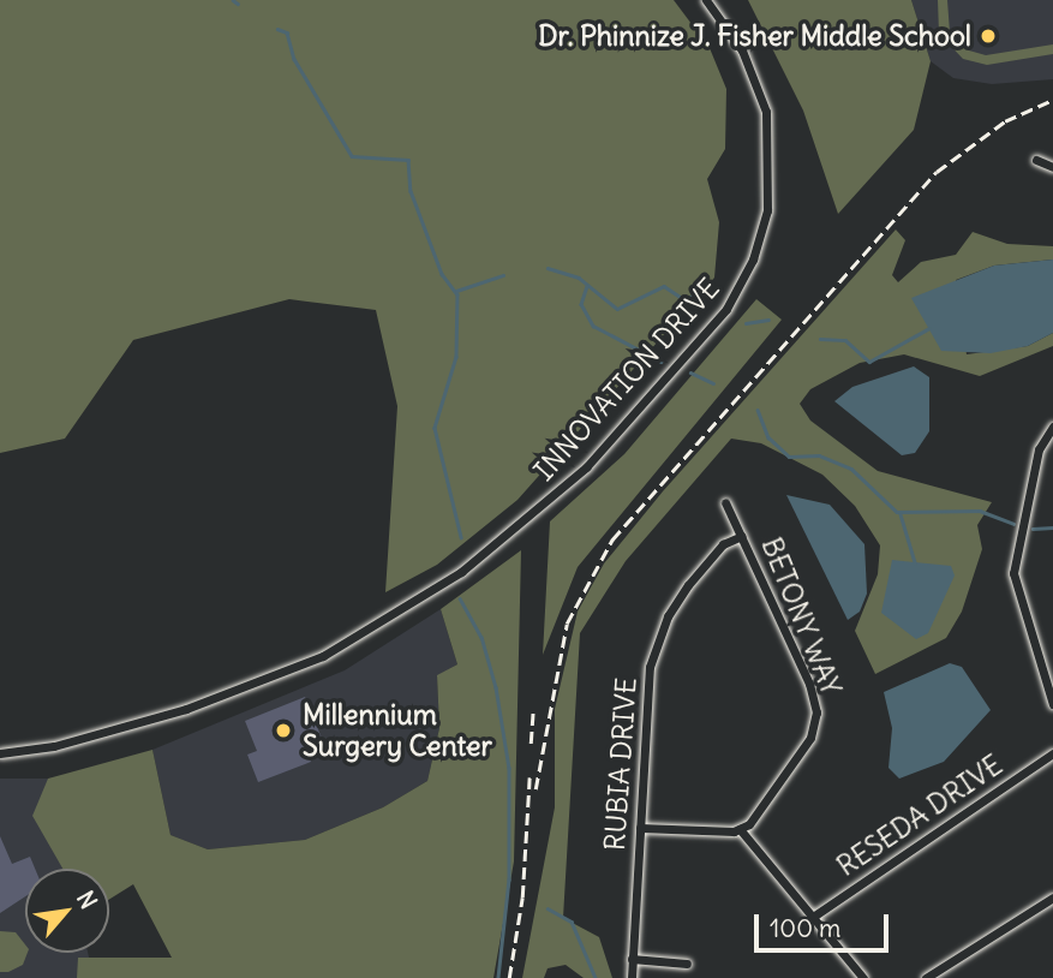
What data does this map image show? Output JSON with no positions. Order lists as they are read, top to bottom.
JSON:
{
  "streets": {
    "street": [
      "INNOVATION DRIVE",
      "BETONY WAY",
      "RUBIA DRIVE",
      "RESEDA DRIVE"
    ]
  },
  "crossings": [
    ["BETONY WAY", "RUBIA DRIVE"]
  ],
  "places": ["Dr. Phinnize J. Fisher Middle School", "Millennium Surgery Center"],
  "scale_bar": "100 m",
  "north": "top right"
}
